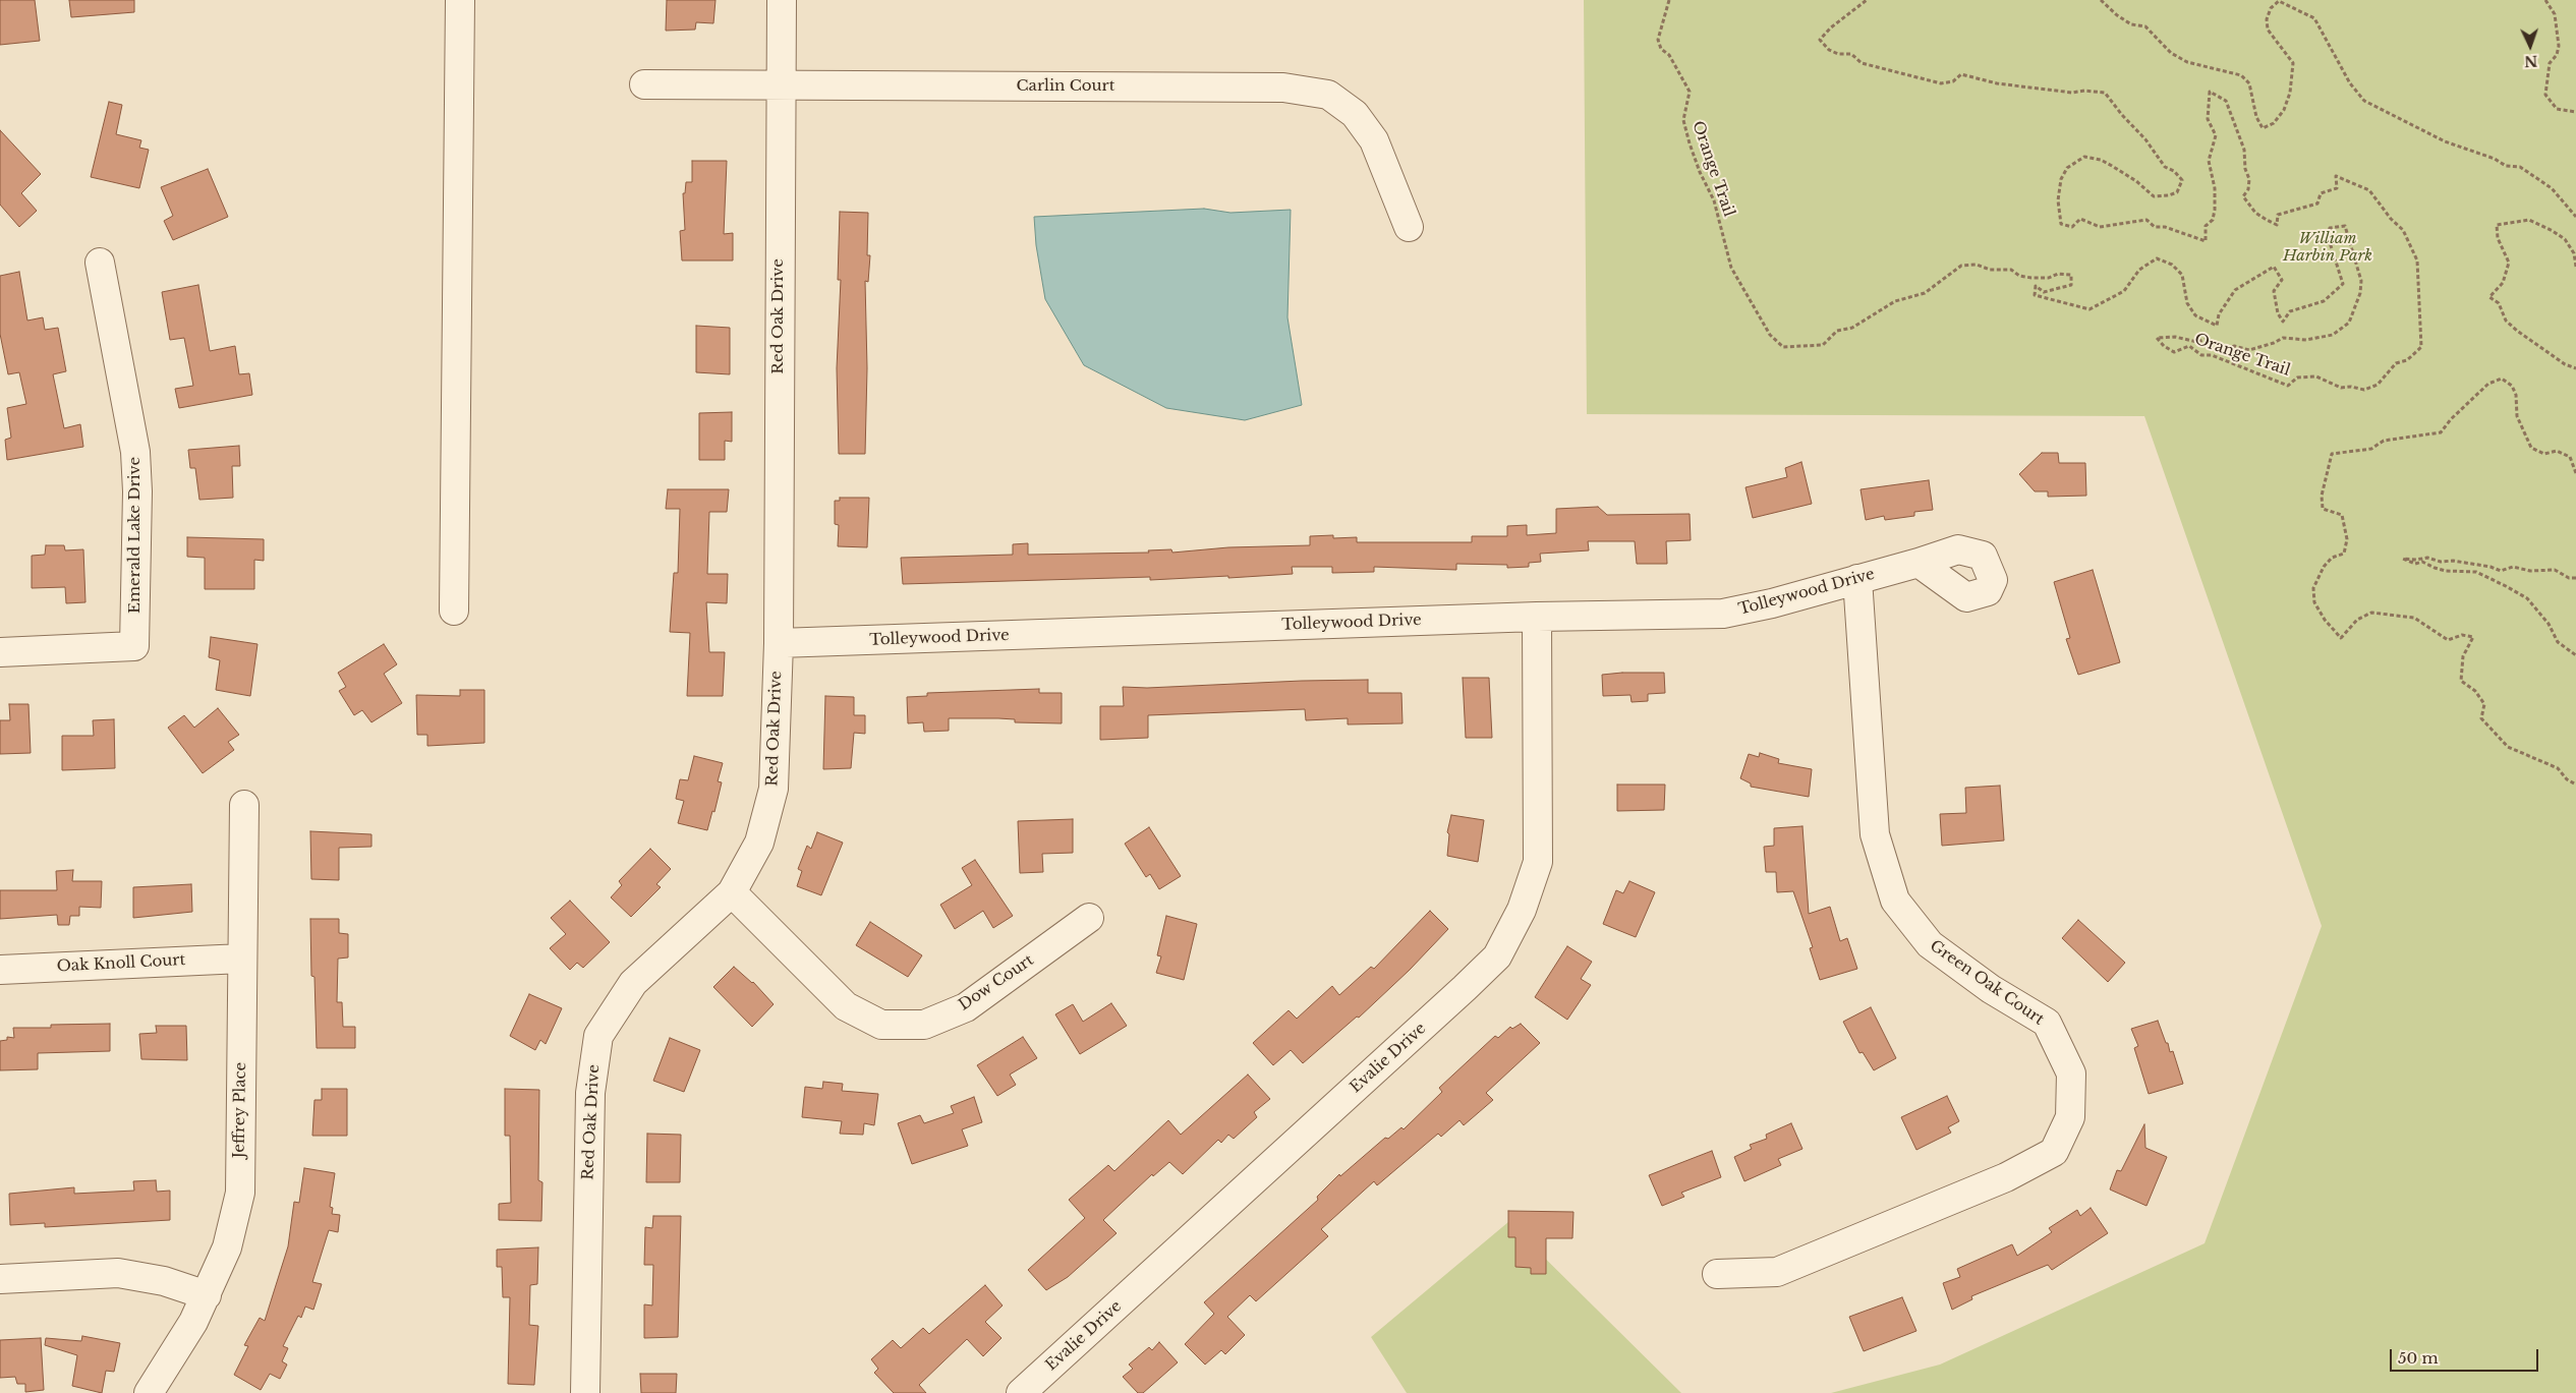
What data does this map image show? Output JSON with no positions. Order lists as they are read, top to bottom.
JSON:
{
  "streets": {
    "street": [
      "Carlin Court",
      "Red Oak Drive",
      "Emerald Lake Drive",
      "Tolleywood Drive",
      "Oak Knoll Court",
      "Dow Court",
      "Green Oak Court",
      "Evalie Drive",
      "Jeffrey Place"
    ],
    "path": ["Orange Trail"]
  },
  "crossings": [
    ["Carlin Court", "Red Oak Drive"],
    ["Red Oak Drive", "Tolleywood Drive"],
    ["Red Oak Drive", "Dow Court"],
    ["Tolleywood Drive", "Green Oak Court"],
    ["Tolleywood Drive", "Evalie Drive"],
    ["Oak Knoll Court", "Jeffrey Place"]
  ],
  "parks": ["William Harbin Park"],
  "scale_bar": "50 m",
  "north": "bottom"
}
